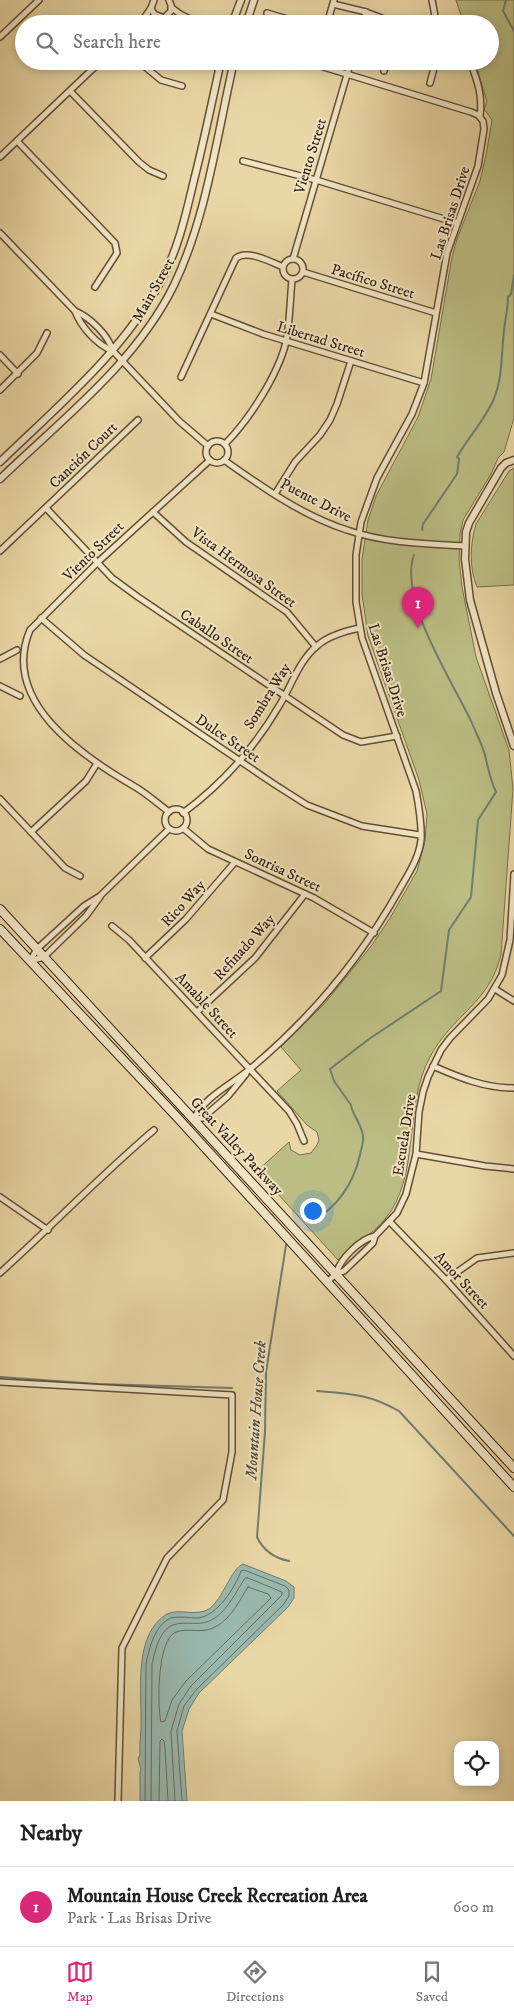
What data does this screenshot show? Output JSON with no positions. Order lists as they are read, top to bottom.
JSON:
{
  "streets": {
    "main road": ["Great Valley Parkway"],
    "street": [
      "Viento Street",
      "Las Brisas Drive",
      "Pacífico Street",
      "Main Street",
      "Libertad Street",
      "Canción Court",
      "Puente Drive",
      "Vista Hermosa Street",
      "Caballo Street",
      "Sombra Way",
      "Dulce Street",
      "Sonrisa Street",
      "Rico Way",
      "Refinado Way",
      "Amable Street",
      "Escuela Drive",
      "Amor Street"
    ]
  },
  "crossings": [
    ["Viento Street", "Pacífico Street"],
    ["Viento Street", "Puente Drive"],
    ["Viento Street", "Vista Hermosa Street"],
    ["Viento Street", "Caballo Street"],
    ["Viento Street", "Dulce Street"],
    ["Las Brisas Drive", "Pacífico Street"],
    ["Las Brisas Drive", "Libertad Street"],
    ["Las Brisas Drive", "Puente Drive"],
    ["Las Brisas Drive", "Caballo Street"],
    ["Las Brisas Drive", "Sombra Way"],
    ["Las Brisas Drive", "Dulce Street"],
    ["Las Brisas Drive", "Sonrisa Street"],
    ["Las Brisas Drive", "Amable Street"],
    ["Las Brisas Drive", "Great Valley Parkway"],
    ["Canción Court", "Caballo Street"],
    ["Vista Hermosa Street", "Sombra Way"],
    ["Caballo Street", "Sombra Way"],
    ["Sombra Way", "Dulce Street"],
    ["Sombra Way", "Sonrisa Street"],
    ["Sonrisa Street", "Rico Way"],
    ["Sonrisa Street", "Refinado Way"],
    ["Rico Way", "Amable Street"],
    ["Refinado Way", "Amable Street"],
    ["Escuela Drive", "Great Valley Parkway"],
    ["Escuela Drive", "Amor Street"]
  ],
  "water": ["Mountain House Creek"],
  "page": {
    "search": "Search here",
    "pins": "1",
    "heading": "Nearby",
    "list": [
      {
        "mark": "1",
        "name": "Mountain House Creek Recreation Area",
        "note": "Park · Las Brisas Drive",
        "value": "600 m"
      }
    ],
    "nav": ["Map", "Directions", "Saved"]
  }
}
